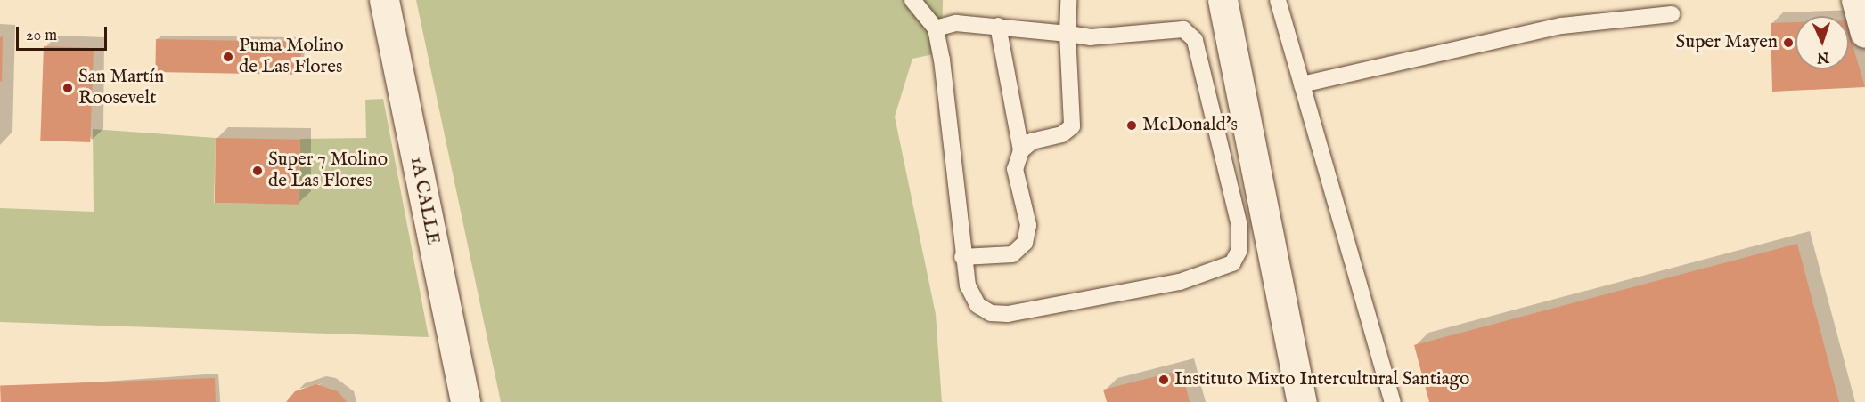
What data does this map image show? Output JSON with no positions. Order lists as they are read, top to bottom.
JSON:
{
  "streets": {
    "street": ["1A CALLE"]
  },
  "places": [
    "Super Mayen",
    "Puma Molino de Las Flores",
    "San Martín Roosevelt",
    "McDonald's",
    "Super 7 Molino de Las Flores",
    "Instituto Mixto Intercultural Santiago"
  ],
  "scale_bar": "20 m",
  "north": "bottom"
}
